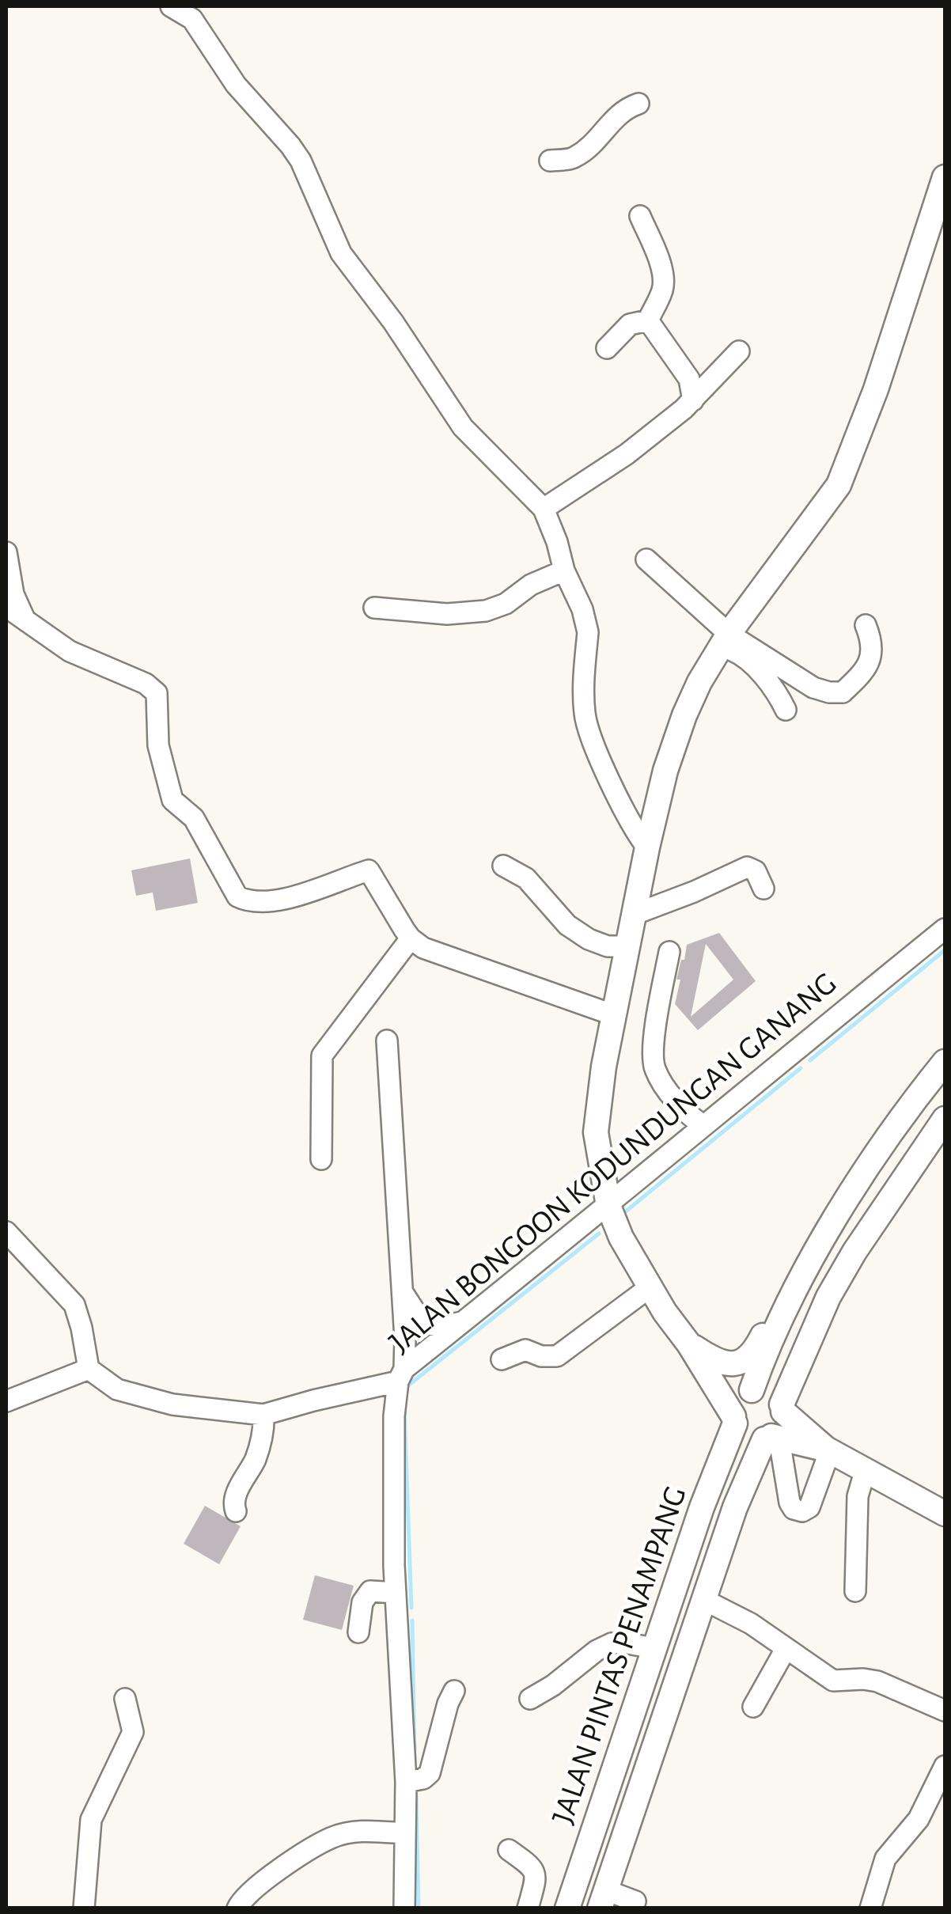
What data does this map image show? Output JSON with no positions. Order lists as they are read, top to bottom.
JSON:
{
  "streets": {
    "main road": ["JALAN PINTAS PENAMPANG"],
    "street": ["JALAN BONGOON KODUNDUNGAN GANANG"]
  }
}
